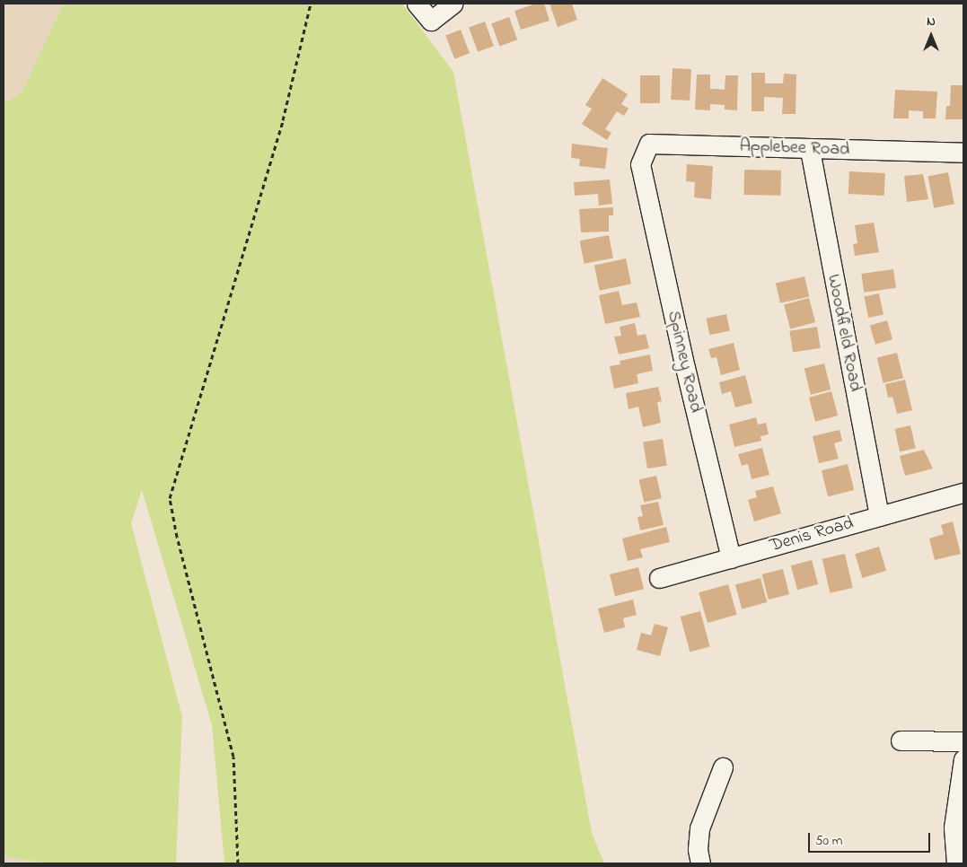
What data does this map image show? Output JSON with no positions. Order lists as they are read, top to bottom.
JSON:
{
  "streets": {
    "street": [
      "Applebee Road",
      "Woodfield Road",
      "Spinney Road",
      "Denis Road"
    ]
  },
  "crossings": [
    ["Applebee Road", "Woodfield Road"],
    ["Applebee Road", "Spinney Road"],
    ["Woodfield Road", "Denis Road"],
    ["Spinney Road", "Denis Road"]
  ],
  "scale_bar": "50 m",
  "north": "top"
}
